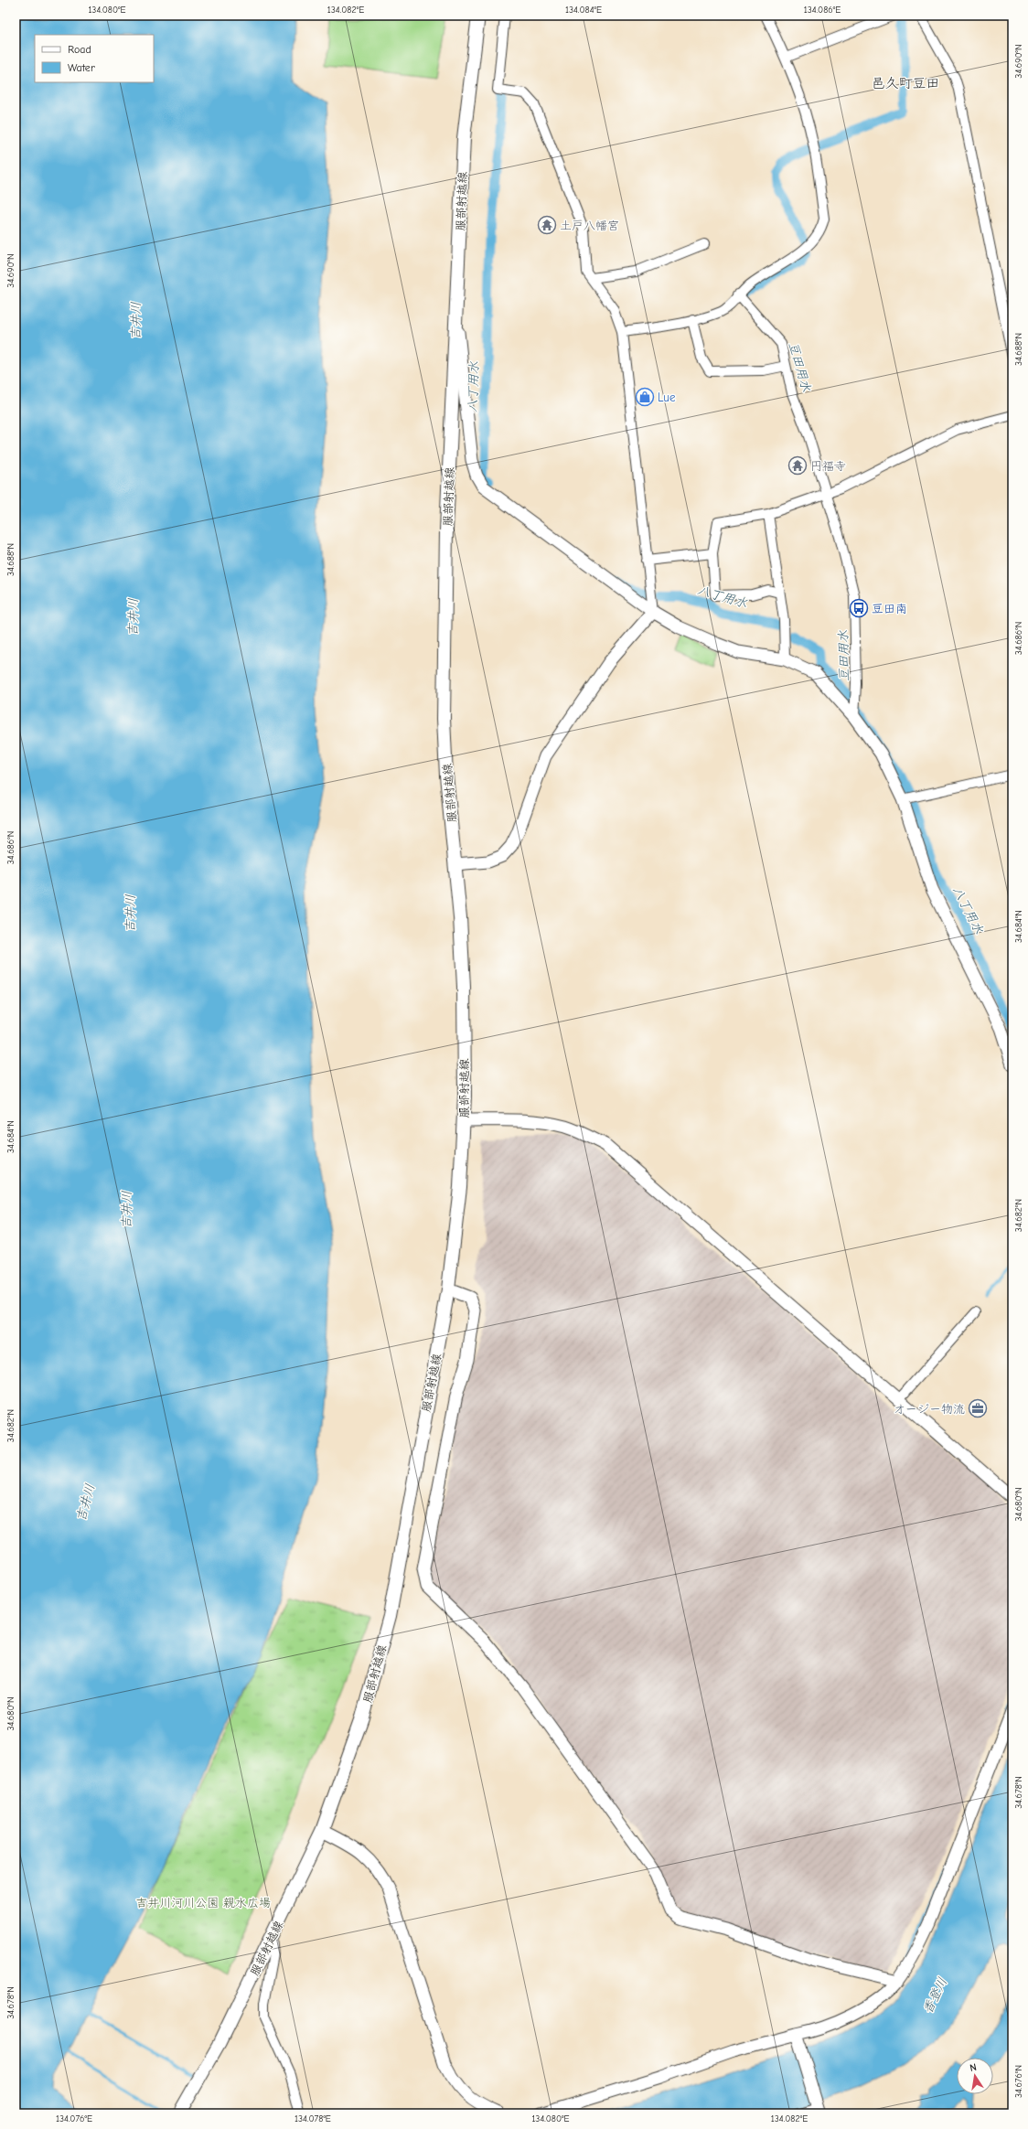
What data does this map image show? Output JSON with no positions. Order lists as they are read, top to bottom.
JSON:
{
  "streets": {
    "main road": ["服部射越線"]
  },
  "districts": ["邑久町豆田"],
  "water": [
    "吉井川",
    "豆田用水",
    "八丁用水",
    "香登川"
  ],
  "parks": ["吉井川河川公園 親水広場"],
  "places": {
    "temple": ["土戸八幡宮", "円福寺"],
    "shop": ["Lue"],
    "bus stop": ["豆田南"],
    "office": ["オージー物流"]
  },
  "legend": ["Road", "Water"],
  "north": "top",
  "coordinates": [
    "134.080°E",
    "134.082°E",
    "134.084°E",
    "134.086°E",
    "34.690°N",
    "34.688°N",
    "34.686°N",
    "34.684°N",
    "34.682°N",
    "34.680°N",
    "34.678°N",
    "34.676°N",
    "134.076°E",
    "134.078°E"
  ]
}
